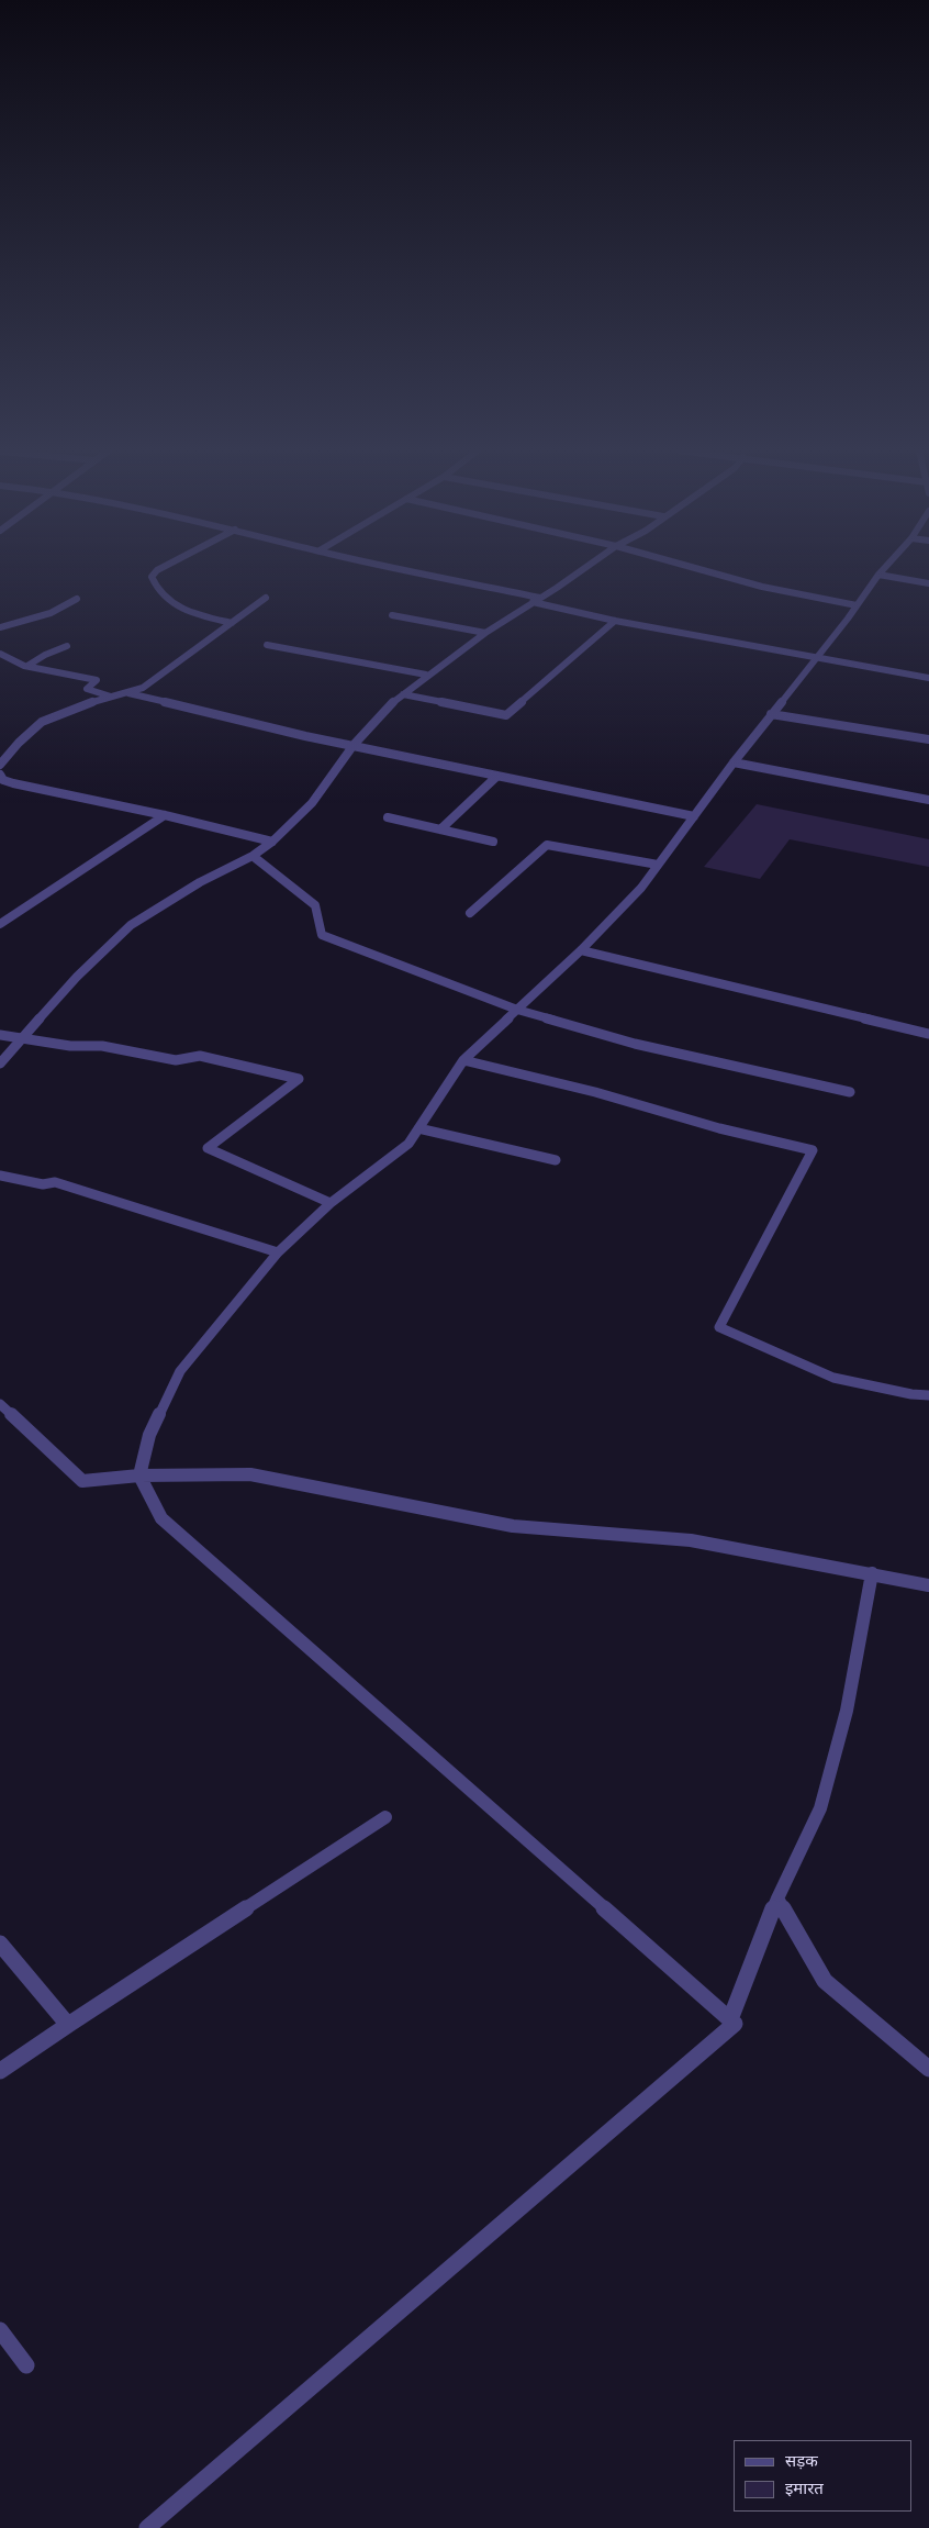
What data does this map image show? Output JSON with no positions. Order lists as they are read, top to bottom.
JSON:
{
  "legend": ["सड़क", "इमारत"]
}
